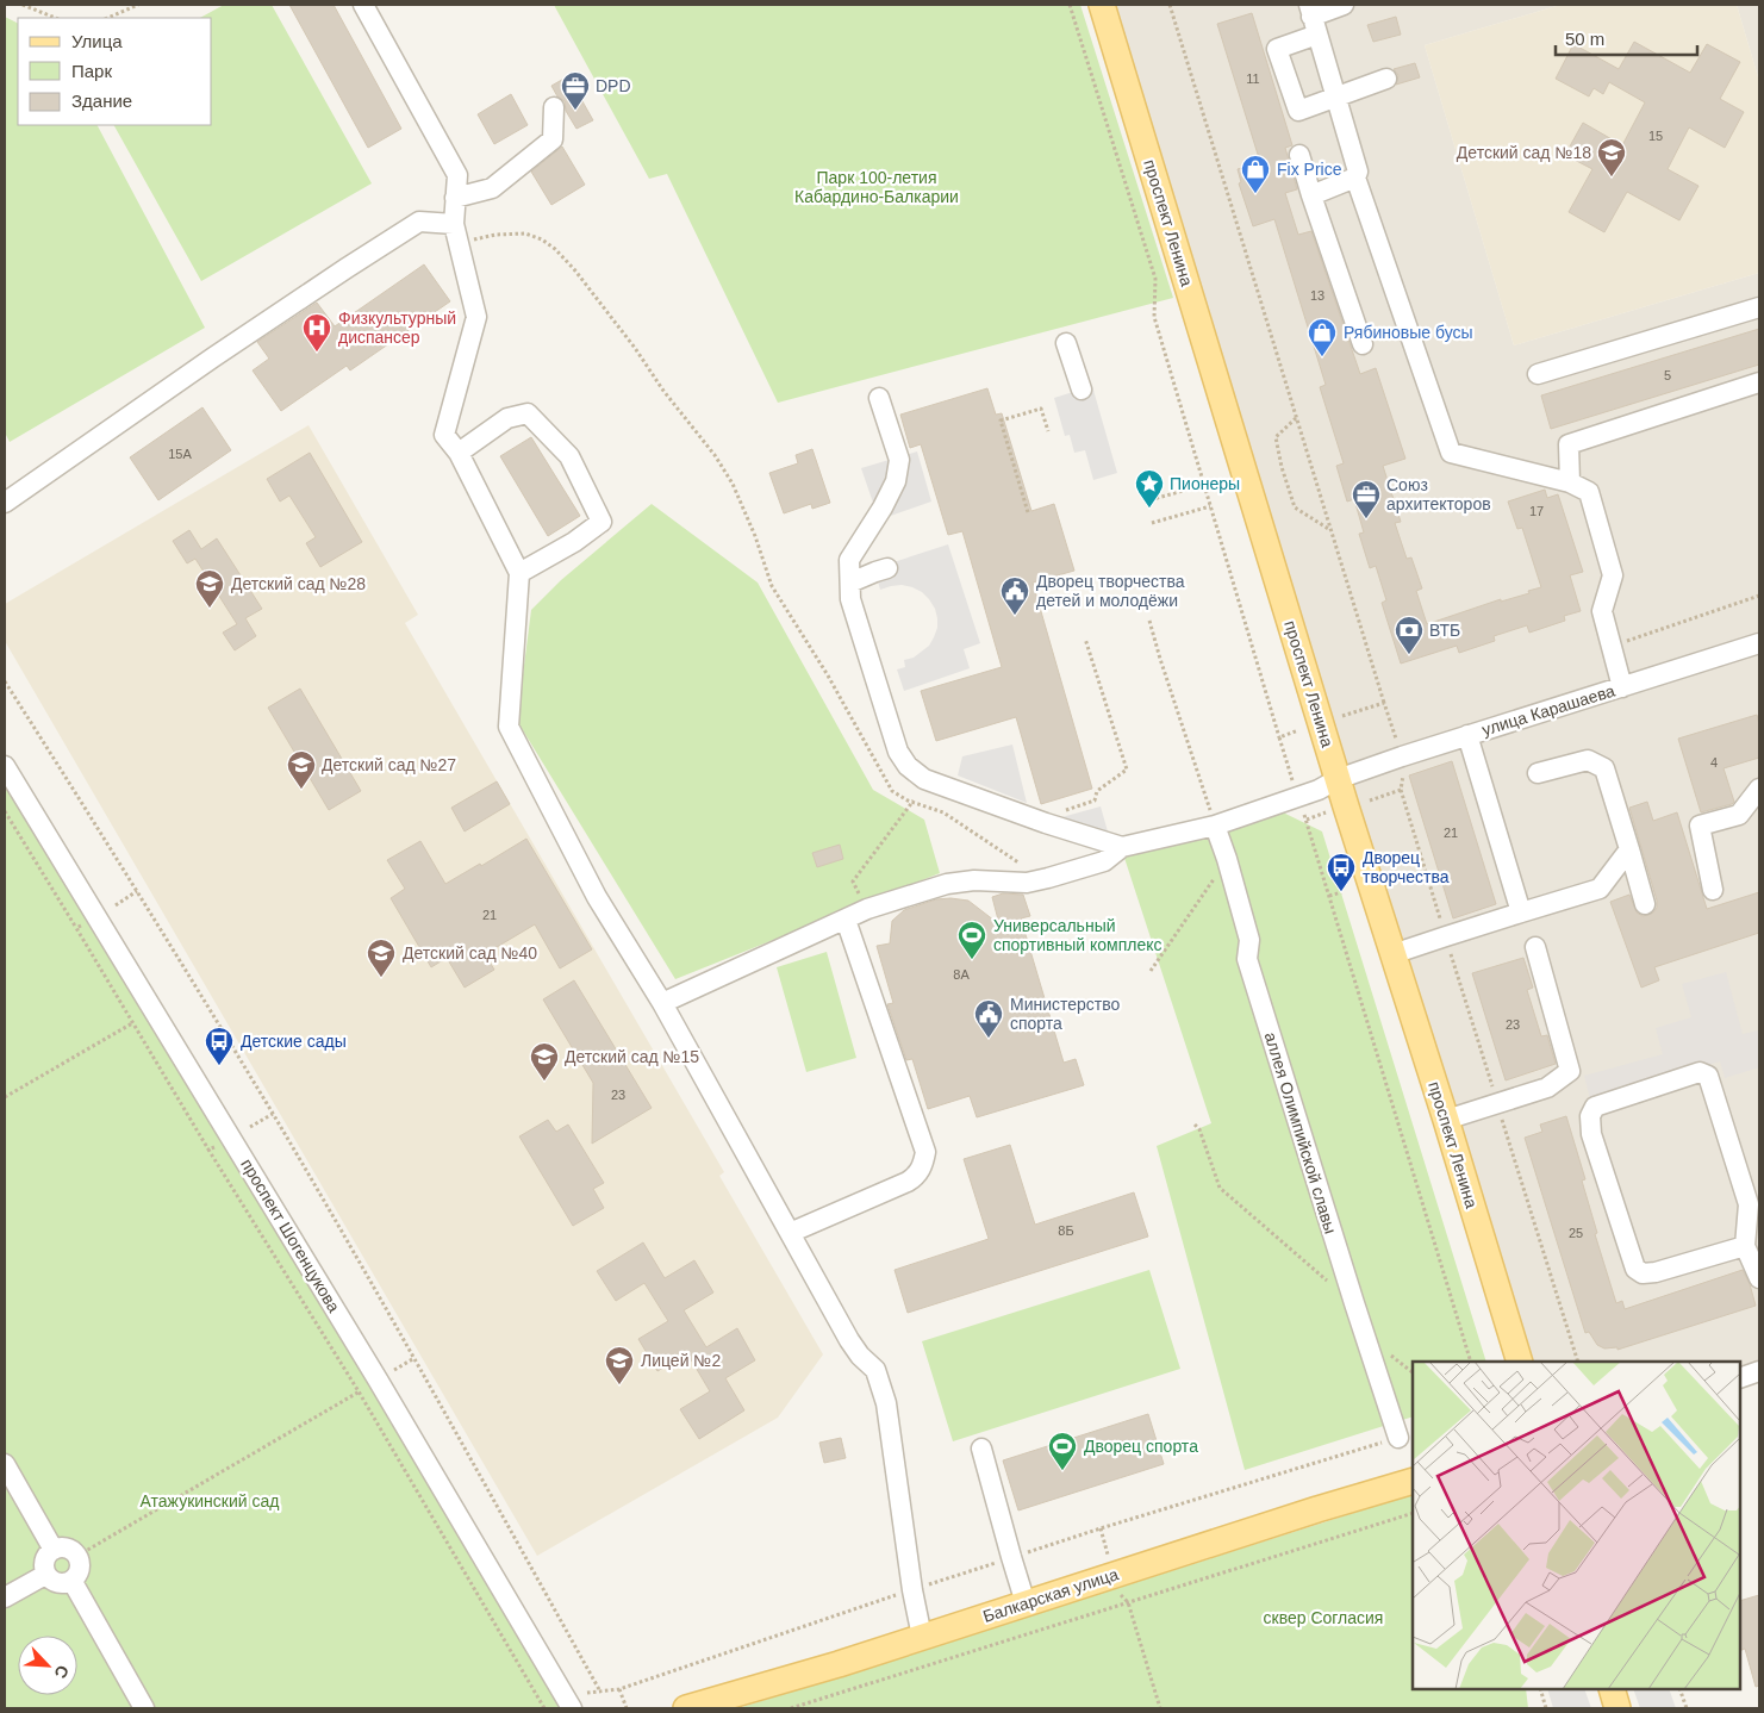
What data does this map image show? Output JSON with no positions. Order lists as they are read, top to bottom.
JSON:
{
  "streets": {
    "main road": ["проспект Ленина", "Балкарская улица"],
    "street": ["улица Карашаева", "аллея Олимпийской славы", "проспект Шогенцукова"]
  },
  "crossings": [
    ["проспект Ленина", "улица Карашаева"],
    ["улица Карашаева", "аллея Олимпийской славы"]
  ],
  "parks": ["Парк 100-летия Кабардино-Балкарии", "Атажукинский сад", "сквер Согласия"],
  "places": {
    "office": ["DPD", "Союз архитекторов"],
    "school or university": [
      "Детский сад №18",
      "Детский сад №28",
      "Детский сад №27",
      "Детский сад №40",
      "Детский сад №15",
      "Лицей №2"
    ],
    "shop": ["Fix Price", "Рябиновые бусы"],
    "hospital": ["Физкультурный диспансер"],
    "place": ["Пионеры"],
    "public building": ["Дворец творчества детей и молодёжи", "Министерство спорта"],
    "bank": ["ВТБ"],
    "bus stop": ["Дворец творчества", "Детские сады"],
    "sports": ["Универсальный спортивный комплекс", "Дворец спорта"]
  },
  "house_numbers": [
    "11",
    "15",
    "13",
    "5",
    "15А",
    "17",
    "4",
    "21",
    "21",
    "8А",
    "23",
    "23",
    "8Б",
    "25"
  ],
  "legend": ["Улица", "Парк", "Здание"],
  "scale_bar": "50 m",
  "north": "bottom right"
}
